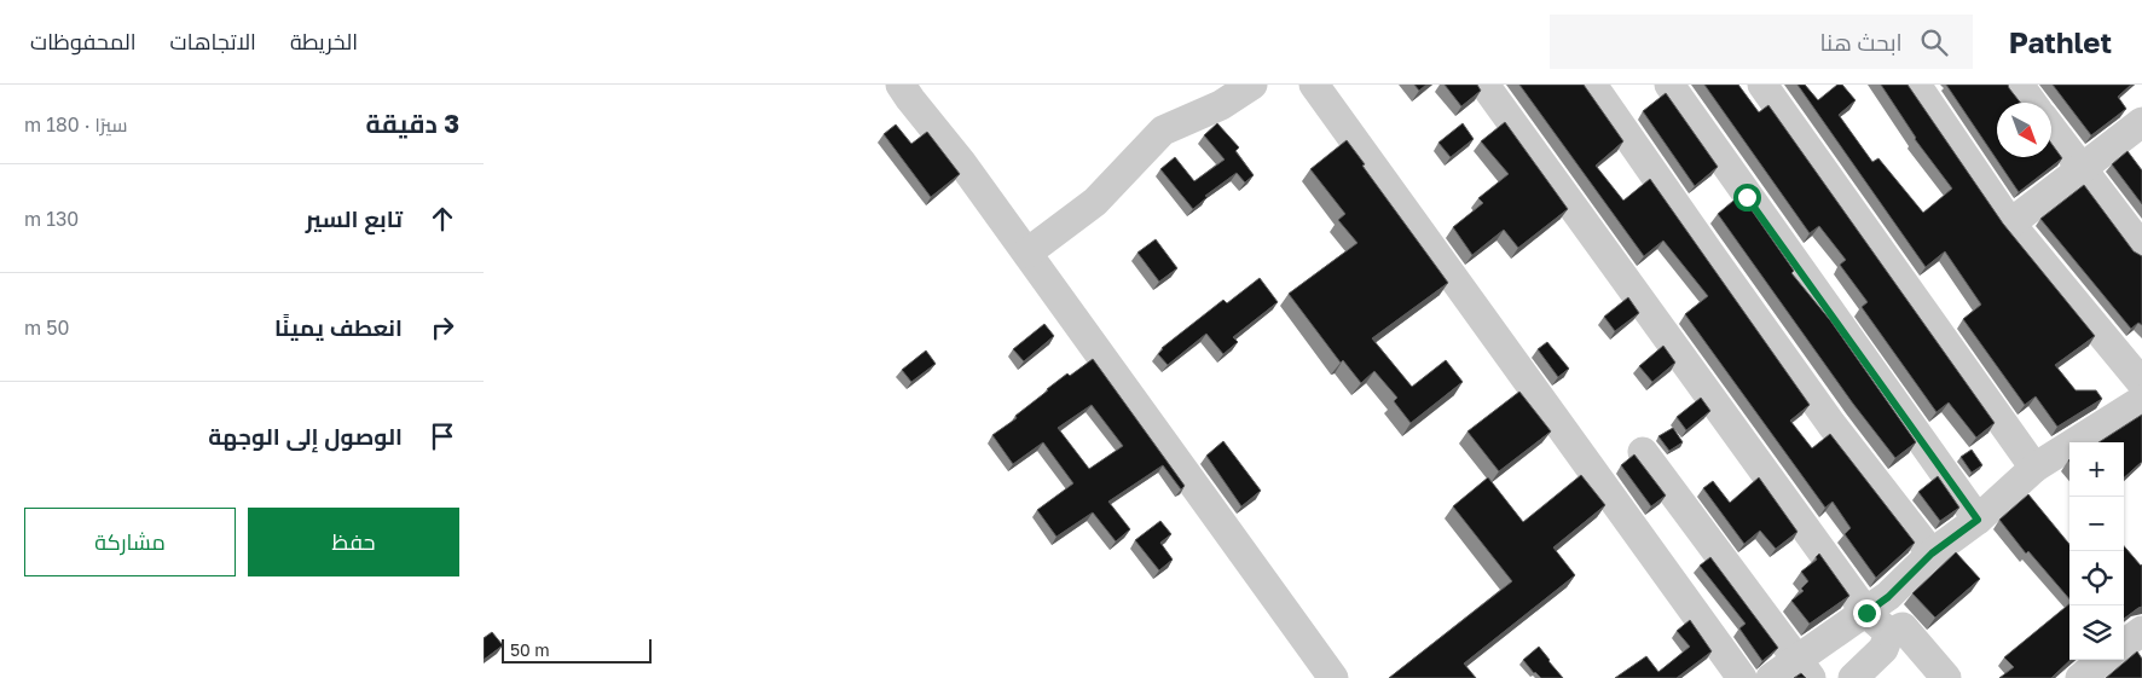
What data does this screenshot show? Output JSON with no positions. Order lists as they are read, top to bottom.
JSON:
{
  "scale_bar": "50 m",
  "north": "bottom right",
  "page": {
    "header": "Pathlet",
    "search": "ابحث هنا",
    "nav": ["الخريطة", "الاتجاهات", "المحفوظات"],
    "heading": ["3 دقيقة", "سيرًا · 180 m"],
    "list": [
      ["تابع السير", "130 m"],
      ["انعطف يمينًا", "50 m"],
      "الوصول إلى الوجهة"
    ],
    "map_buttons": ["+", "−"],
    "buttons": ["حفظ", "مشاركة"],
    "scale": "50 m"
  }
}
